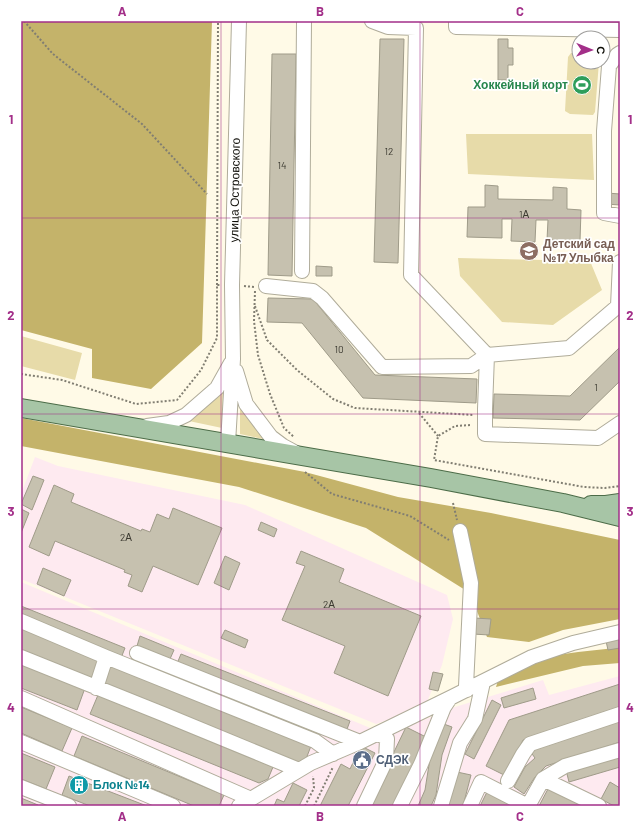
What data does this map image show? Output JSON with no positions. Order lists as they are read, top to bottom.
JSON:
{
  "streets": {
    "street": ["улица Островского"]
  },
  "places": {
    "sports": ["Хоккейный корт"],
    "school or university": ["Детский сад №17 Улыбка"],
    "public building": ["СДЭК"],
    "building": ["Блок №14"]
  },
  "house_numbers": [
    "12",
    "14",
    "1А",
    "10",
    "1",
    "2А",
    "2А"
  ],
  "north": "right",
  "grid": {
    "columns": ["A", "B", "C"],
    "rows": [
      "1",
      "2",
      "3",
      "4"
    ]
  }
}
